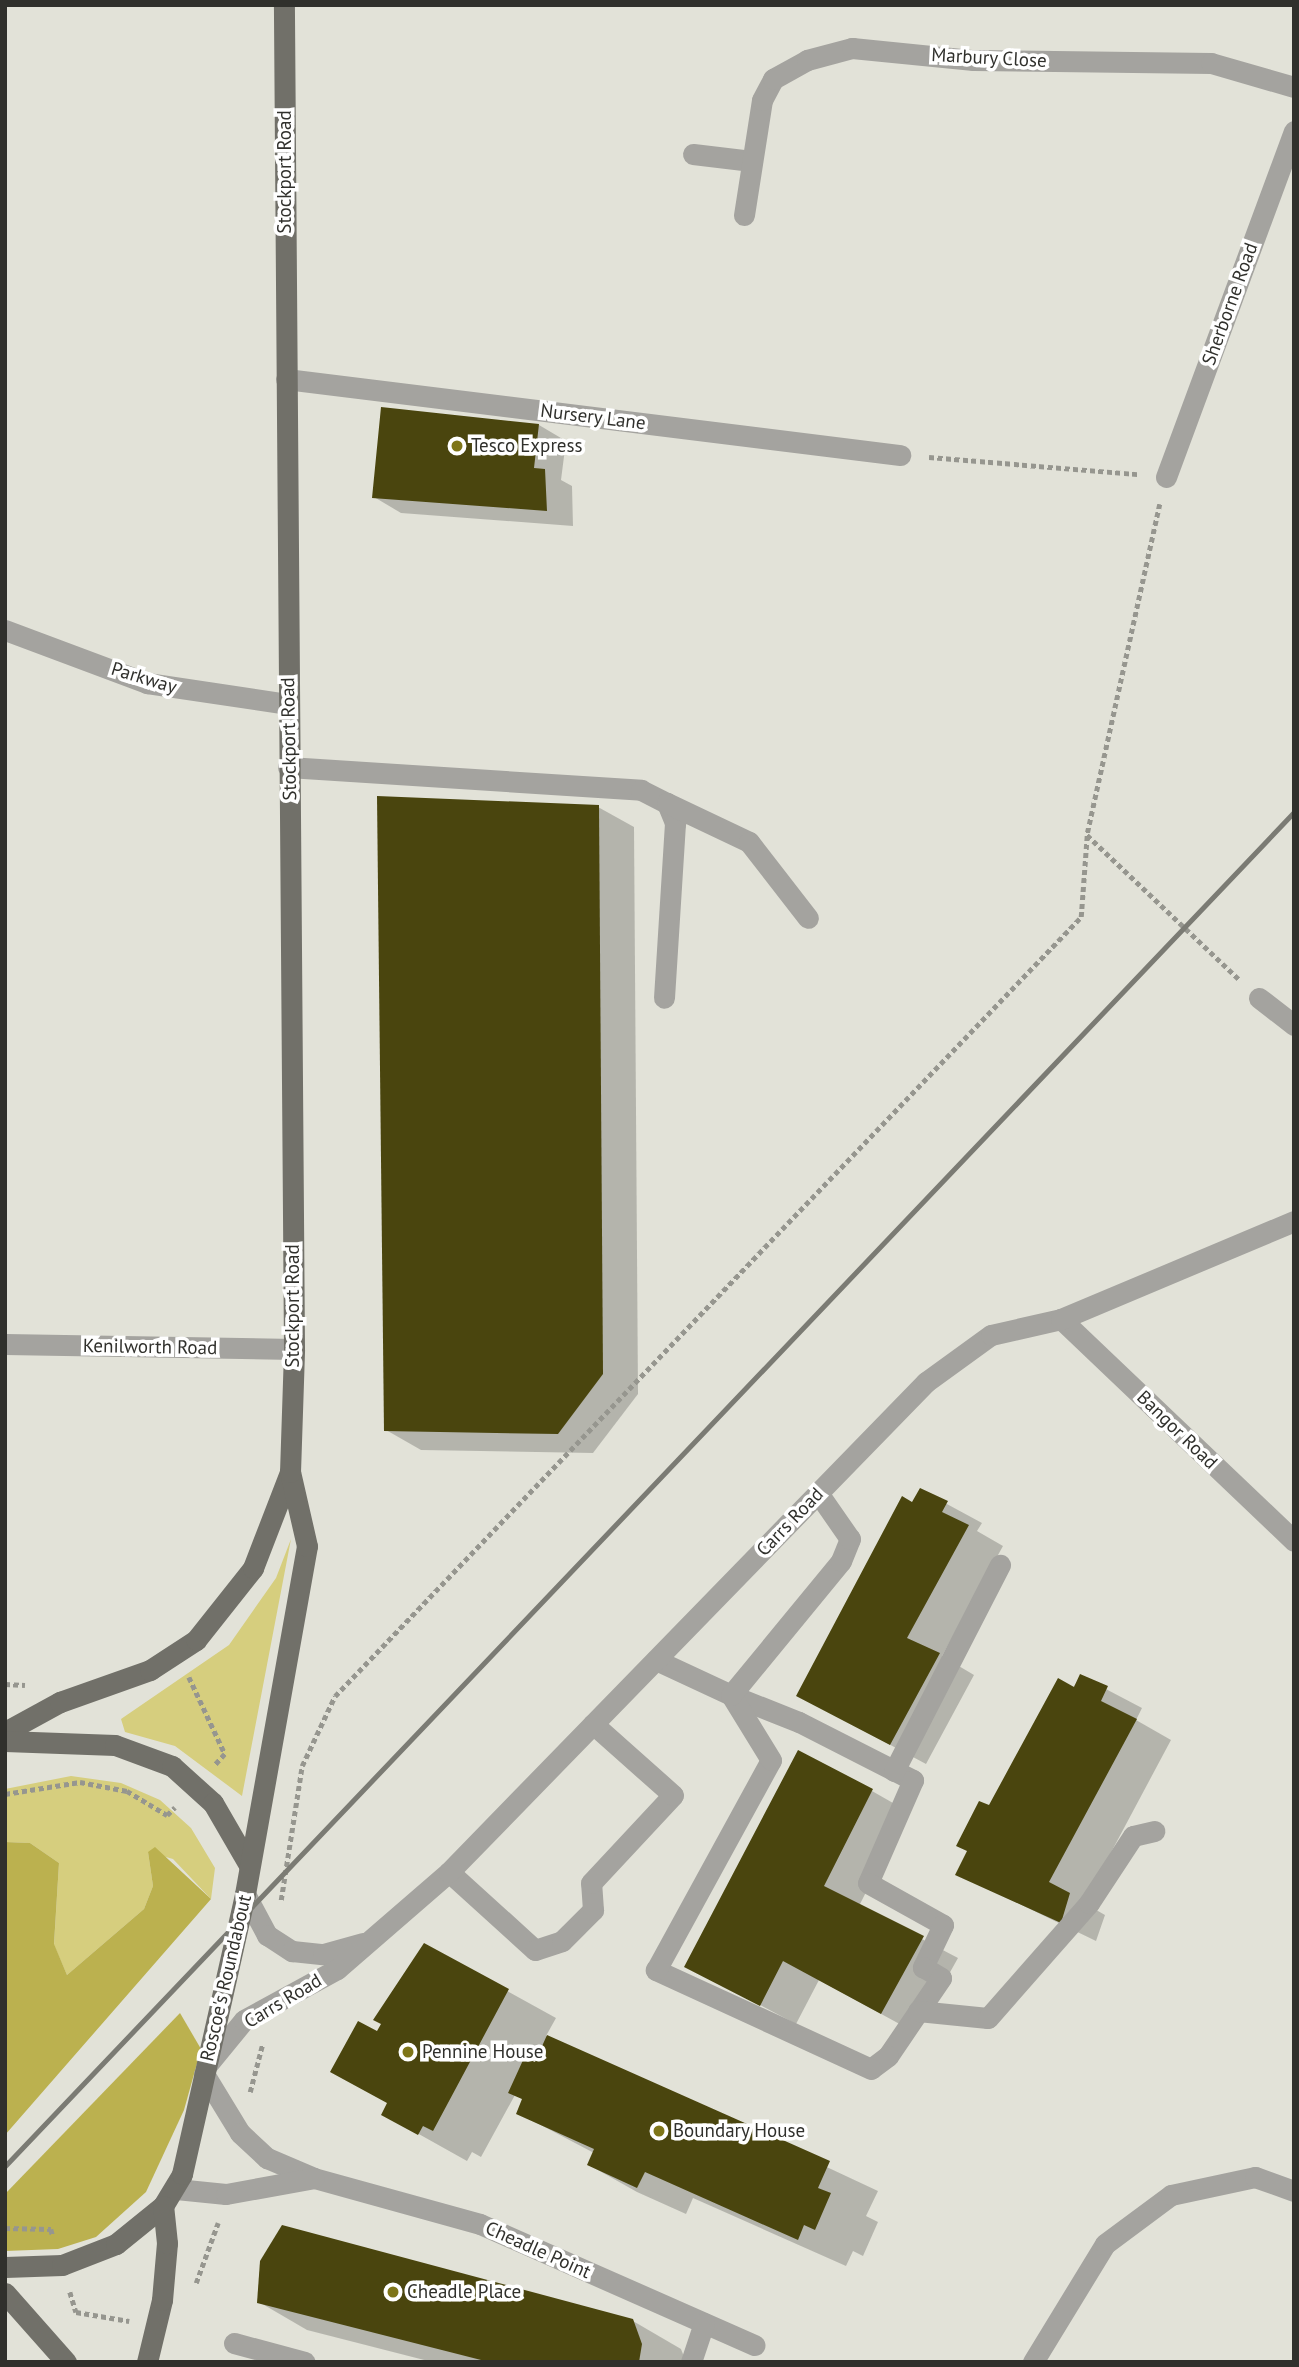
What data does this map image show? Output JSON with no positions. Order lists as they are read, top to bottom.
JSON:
{
  "streets": {
    "main road": ["Stockport Road", "Roscoe's Roundabout"],
    "street": [
      "Marbury Close",
      "Sherborne Road",
      "Nursery Lane",
      "Parkway",
      "Kenilworth Road",
      "Bangor Road",
      "Carrs Road",
      "Cheadle Point"
    ]
  },
  "crossings": [
    ["Stockport Road", "Nursery Lane"],
    ["Stockport Road", "Parkway"],
    ["Stockport Road", "Kenilworth Road"],
    ["Stockport Road", "Roscoe's Roundabout"],
    ["Bangor Road", "Carrs Road"],
    ["Carrs Road", "Roscoe's Roundabout"],
    ["Carrs Road", "Cheadle Point"],
    ["Roscoe's Roundabout", "Cheadle Point"]
  ],
  "places": [
    "Tesco Express",
    "Pennine House",
    "Boundary House",
    "Cheadle Place"
  ]
}
